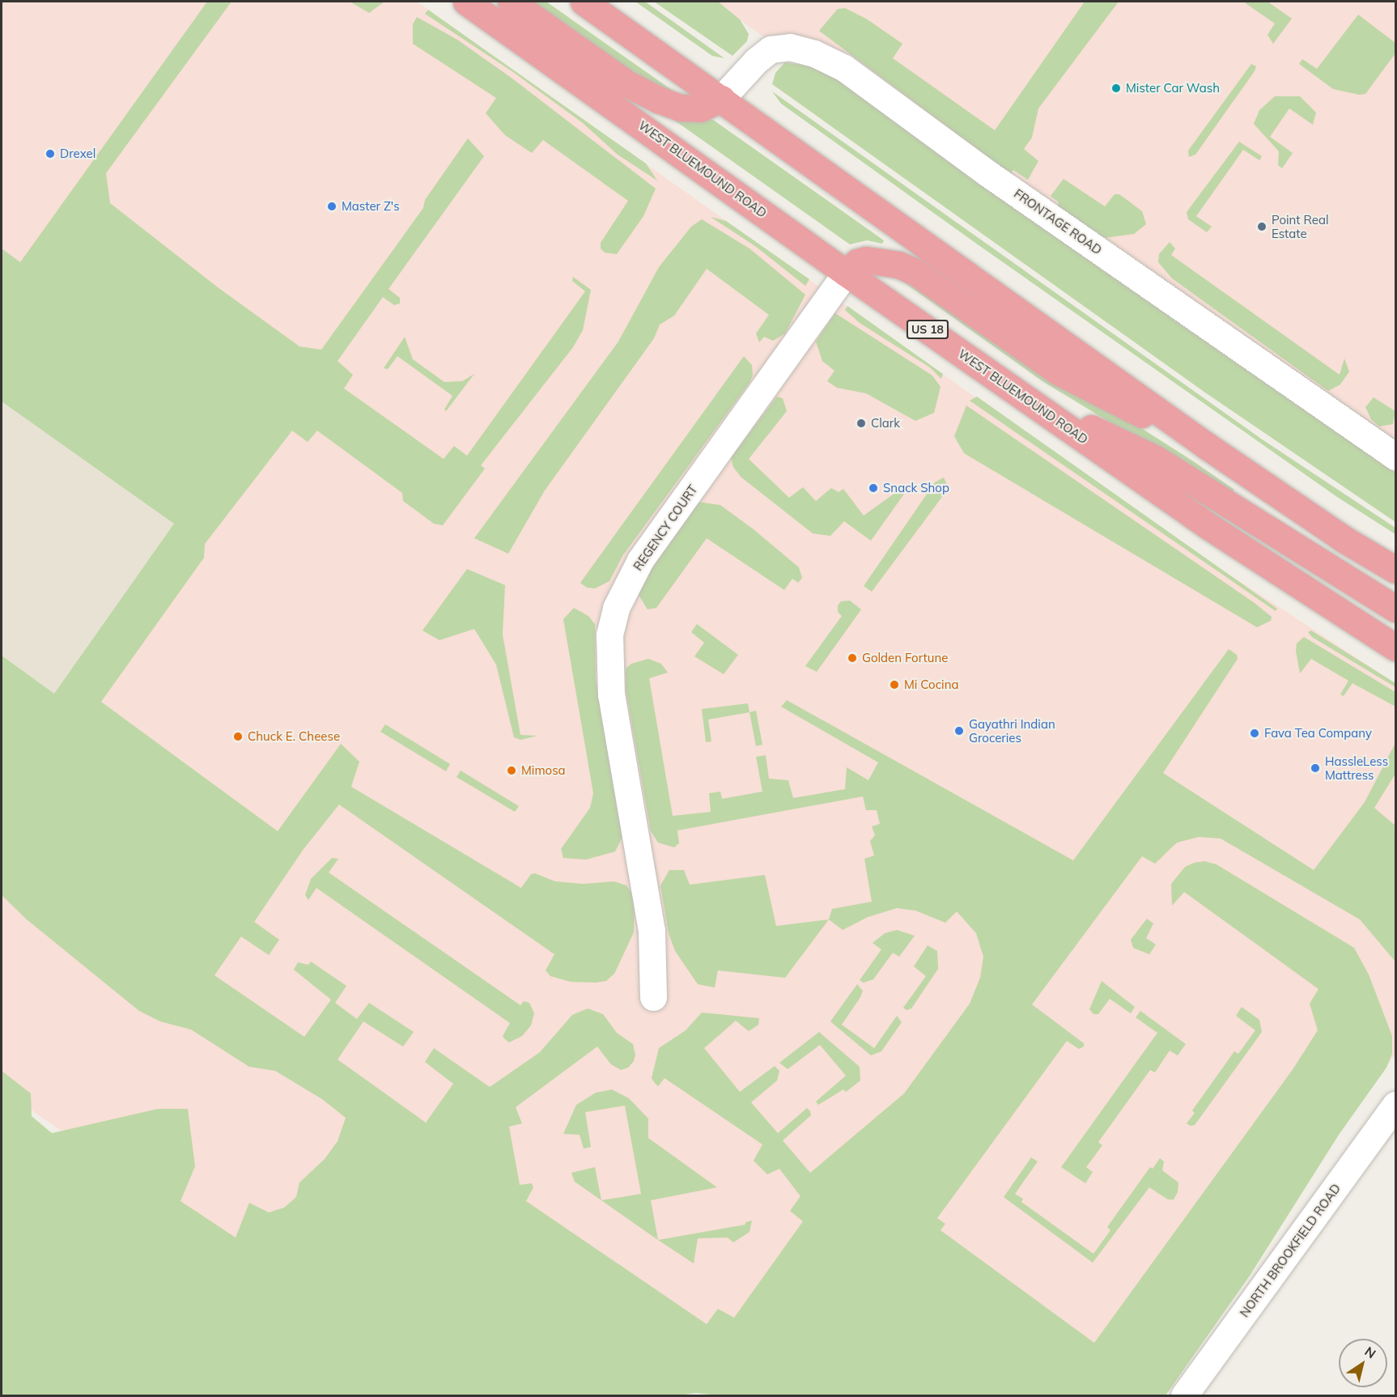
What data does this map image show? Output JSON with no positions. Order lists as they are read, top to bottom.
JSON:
{
  "streets": {
    "main road": ["WEST BLUEMOUND ROAD", "US 18"],
    "street": ["FRONTAGE ROAD", "REGENCY COURT", "NORTH BROOKFIELD ROAD"]
  },
  "crossings": [
    ["WEST BLUEMOUND ROAD", "REGENCY COURT"]
  ],
  "places": [
    "Mister Car Wash",
    "Drexel",
    "Master Z's",
    "Point Real Estate",
    "Clark",
    "Snack Shop",
    "Golden Fortune",
    "Mi Cocina",
    "Gayathri Indian Groceries",
    "Fava Tea Company",
    "Chuck E. Cheese",
    "HassleLess Mattress",
    "Mimosa"
  ],
  "north": "top right"
}
